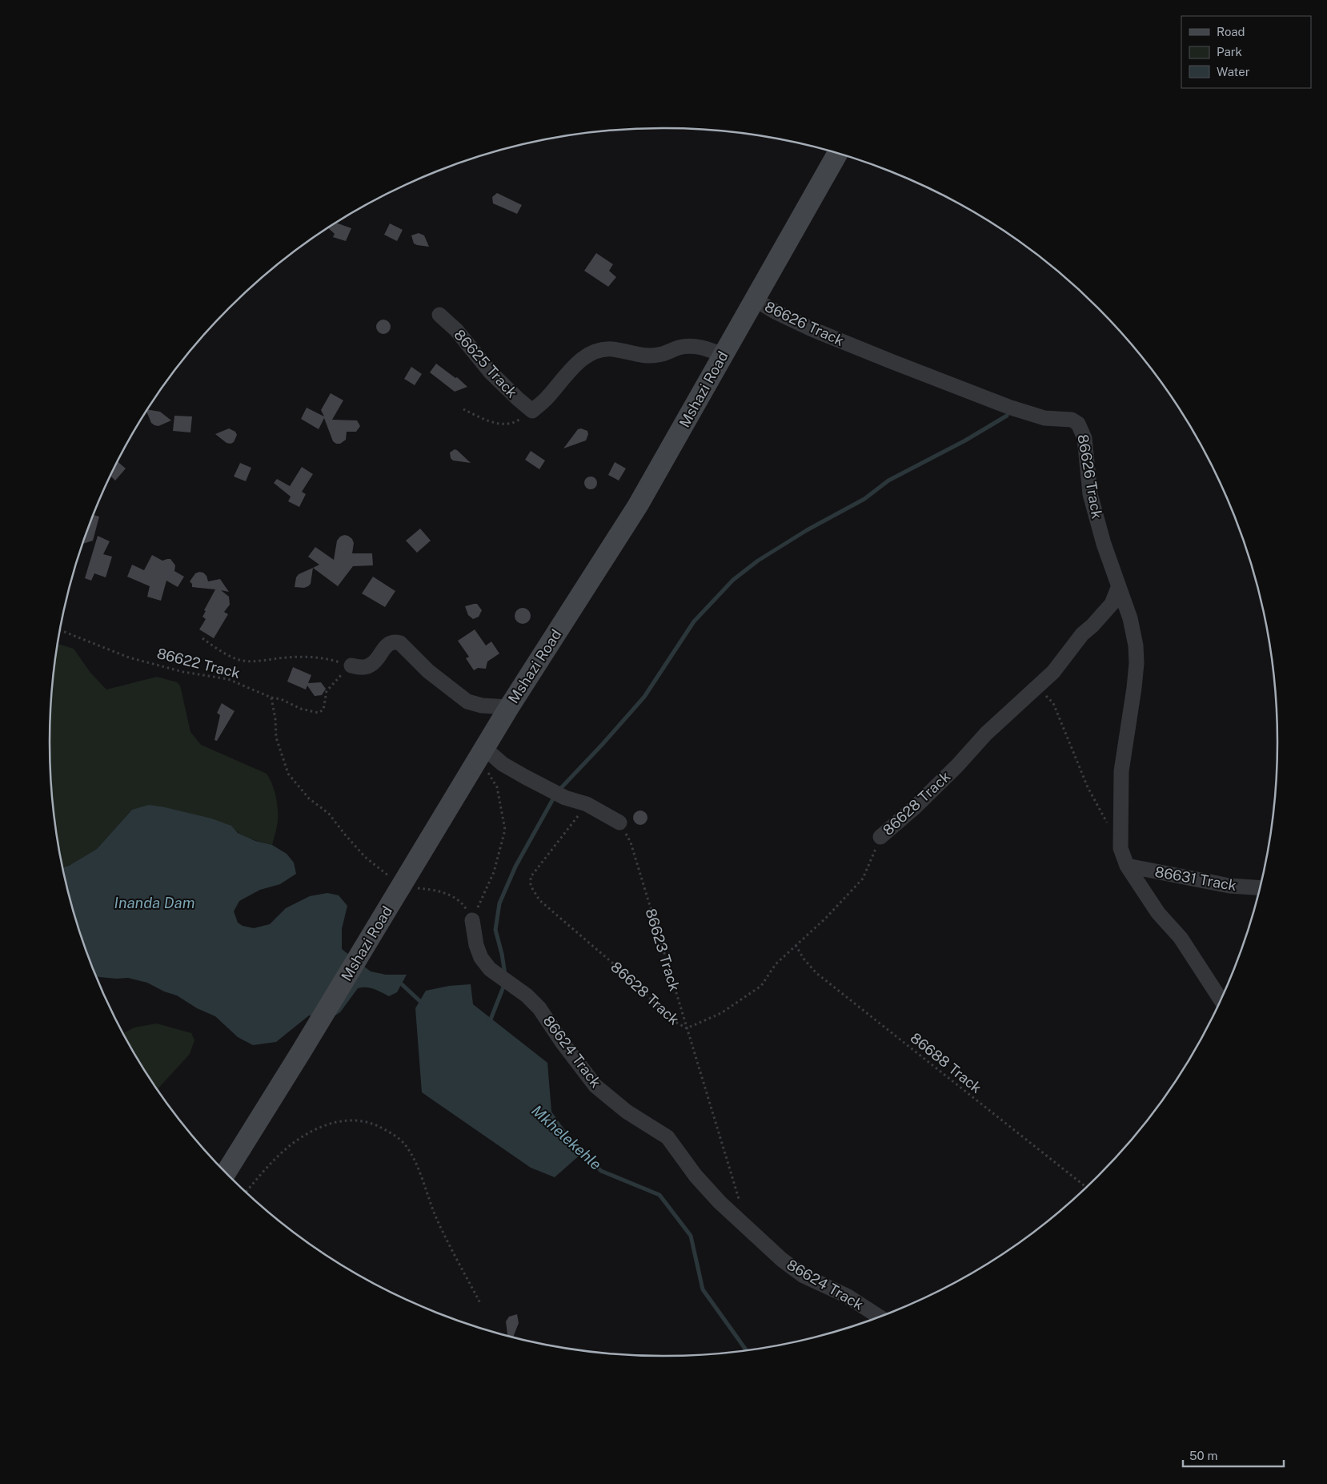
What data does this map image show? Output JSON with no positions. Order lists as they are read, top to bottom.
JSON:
{
  "streets": {
    "street": [
      "86626 Track",
      "86625 Track",
      "Mshazi Road",
      "86628 Track",
      "86631 Track",
      "86624 Track"
    ],
    "path": ["86622 Track", "86623 Track", "86688 Track"]
  },
  "crossings": [
    ["86626 Track", "Mshazi Road"],
    ["86626 Track", "86628 Track"],
    ["86628 Track", "86623 Track"],
    ["86628 Track", "86688 Track"],
    ["86623 Track", "86624 Track"]
  ],
  "water": ["Inanda Dam", "Mkhelekehle"],
  "legend": ["Road", "Park", "Water"],
  "scale_bar": "50 m"
}
